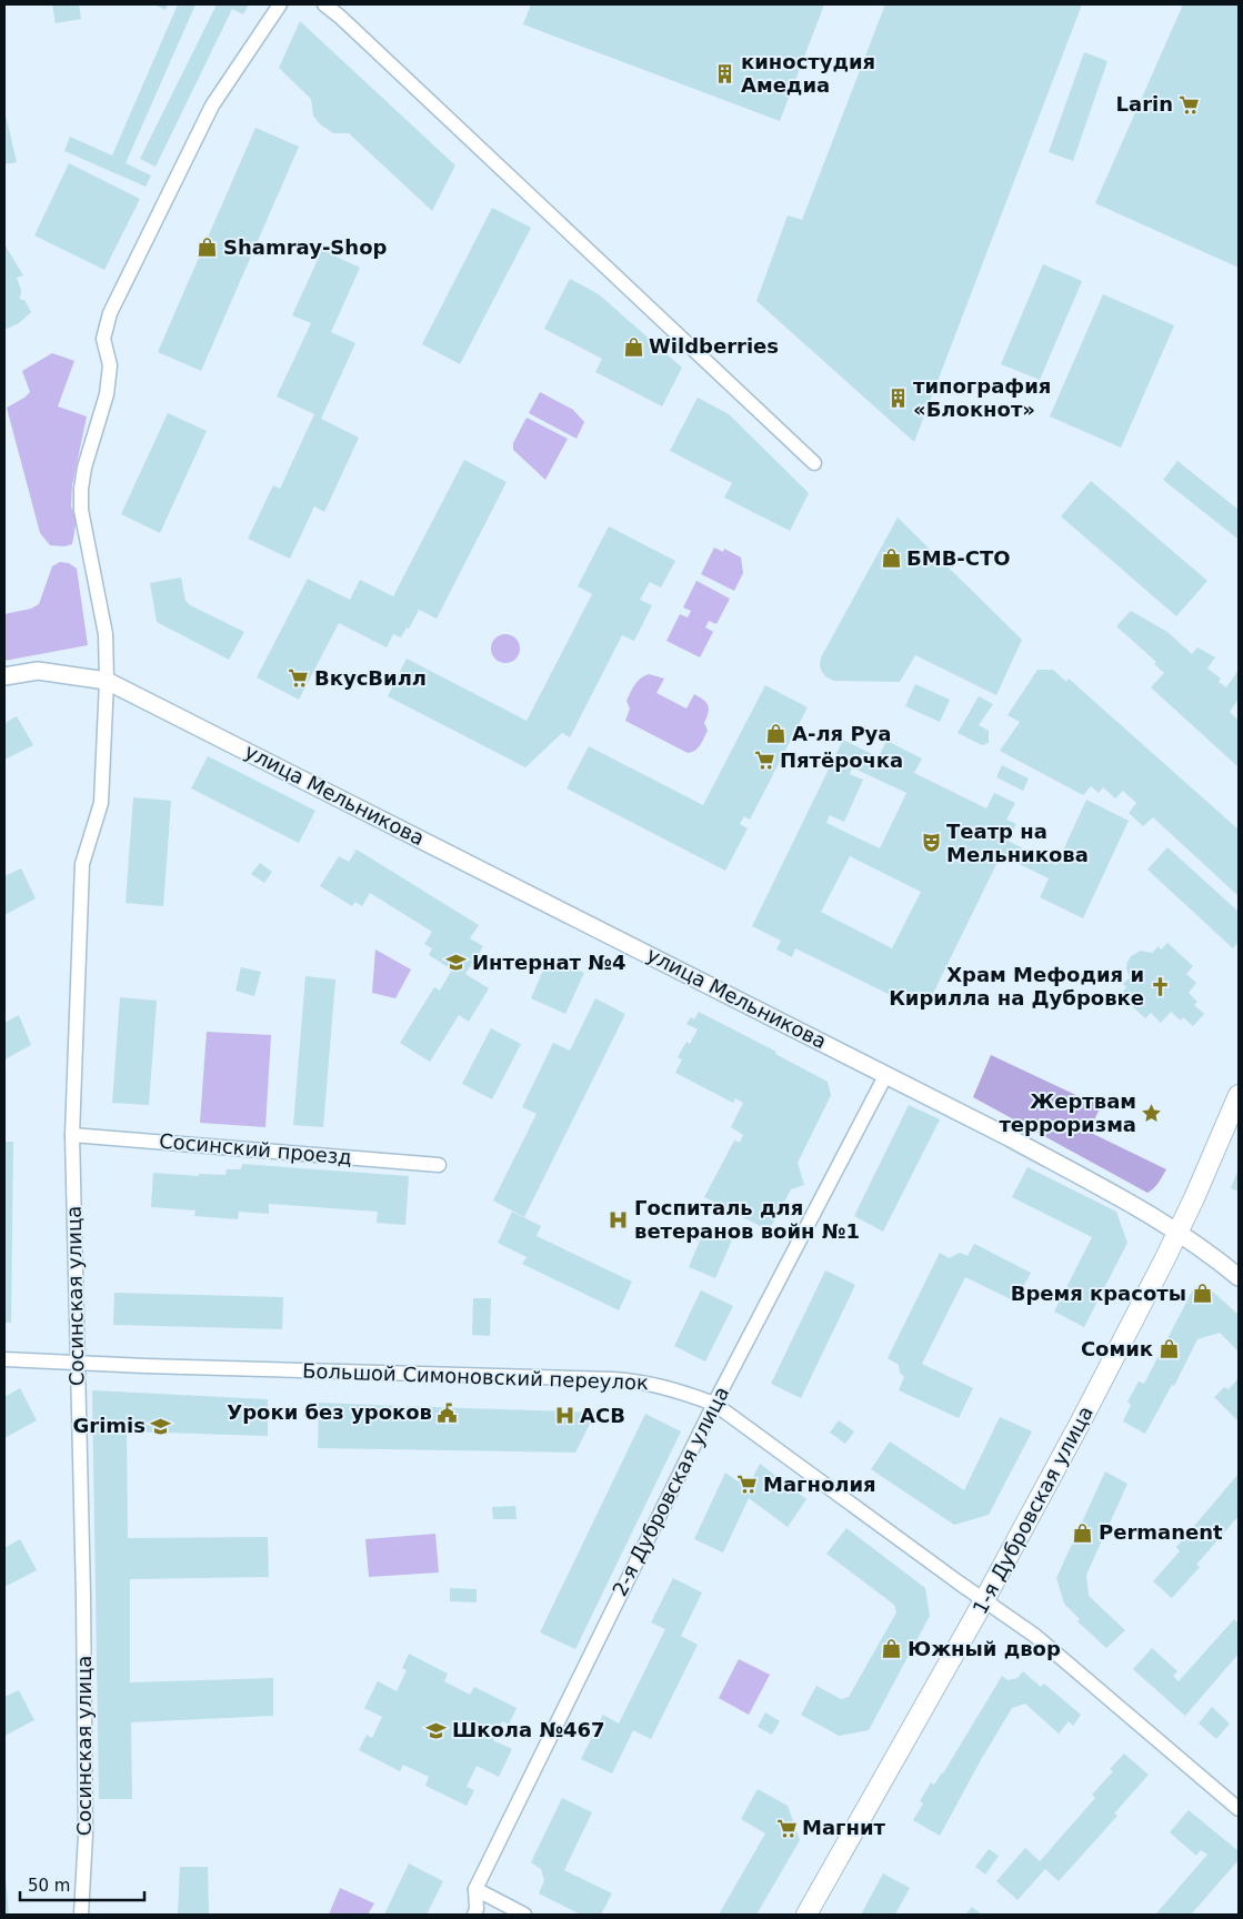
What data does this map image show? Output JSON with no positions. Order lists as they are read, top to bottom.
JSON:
{
  "streets": {
    "main road": ["1-я Дубровская улица"],
    "street": [
      "улица Мельникова",
      "Сосинский проезд",
      "Сосинская улица",
      "Большой Симоновский переулок",
      "2-я Дубровская улица"
    ]
  },
  "crossings": [
    ["улица Мельникова", "Сосинская улица"],
    ["улица Мельникова", "2-я Дубровская улица"],
    ["улица Мельникова", "1-я Дубровская улица"],
    ["Сосинский проезд", "Сосинская улица"],
    ["Сосинская улица", "Большой Симоновский переулок"],
    ["Большой Симоновский переулок", "2-я Дубровская улица"],
    ["Большой Симоновский переулок", "1-я Дубровская улица"]
  ],
  "places": {
    "building": ["киностудия Амедиа", "типография «Блокнот»"],
    "supermarket": [
      "Larin",
      "ВкусВилл",
      "Пятёрочка",
      "Магнолия",
      "Магнит"
    ],
    "shop": [
      "Shamray-Shop",
      "Wildberries",
      "БМВ-СТО",
      "А-ля Руа",
      "Время красоты",
      "Сомик",
      "Permanent",
      "Южный двор"
    ],
    "theatre": ["Театр на Мельникова"],
    "school or university": ["Интернат №4", "Grimis", "Школа №467"],
    "church": ["Храм Мефодия и Кирилла на Дубровке"],
    "place": ["Жертвам терроризма"],
    "hospital": ["Госпиталь для ветеранов войн №1", "АСВ"],
    "public building": ["Уроки без уроков"]
  },
  "scale_bar": "50 m"
}
